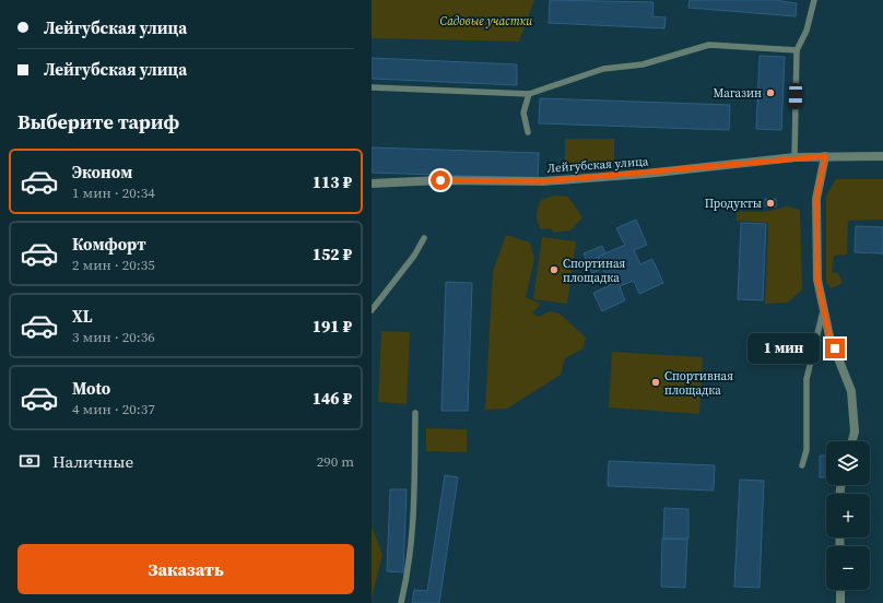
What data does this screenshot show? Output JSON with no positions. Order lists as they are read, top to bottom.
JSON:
{
  "streets": {
    "street": ["Лейгубская улица"]
  },
  "parks": ["Садовые участки"],
  "places": [
    "Магазин",
    "Продукты",
    "Спортиная площадка",
    "Спортивная площадка"
  ],
  "page": {
    "banner": ["Лейгубская улица", "Лейгубская улица"],
    "heading": "Выберите тариф",
    "list": [
      {
        "name": "Эконом",
        "note": "1 мин · 20:34",
        "value": "113 ₽"
      },
      {
        "name": "Комфорт",
        "note": "2 мин · 20:35",
        "value": "152 ₽"
      },
      {
        "name": "XL",
        "note": "3 мин · 20:36",
        "value": "191 ₽"
      },
      {
        "name": "Moto",
        "note": "4 мин · 20:37",
        "value": "146 ₽"
      }
    ],
    "bubble": "1 мин",
    "pay": ["Наличные", "290 m"],
    "map_buttons": ["+", "−"],
    "buttons": "Заказать"
  }
}
